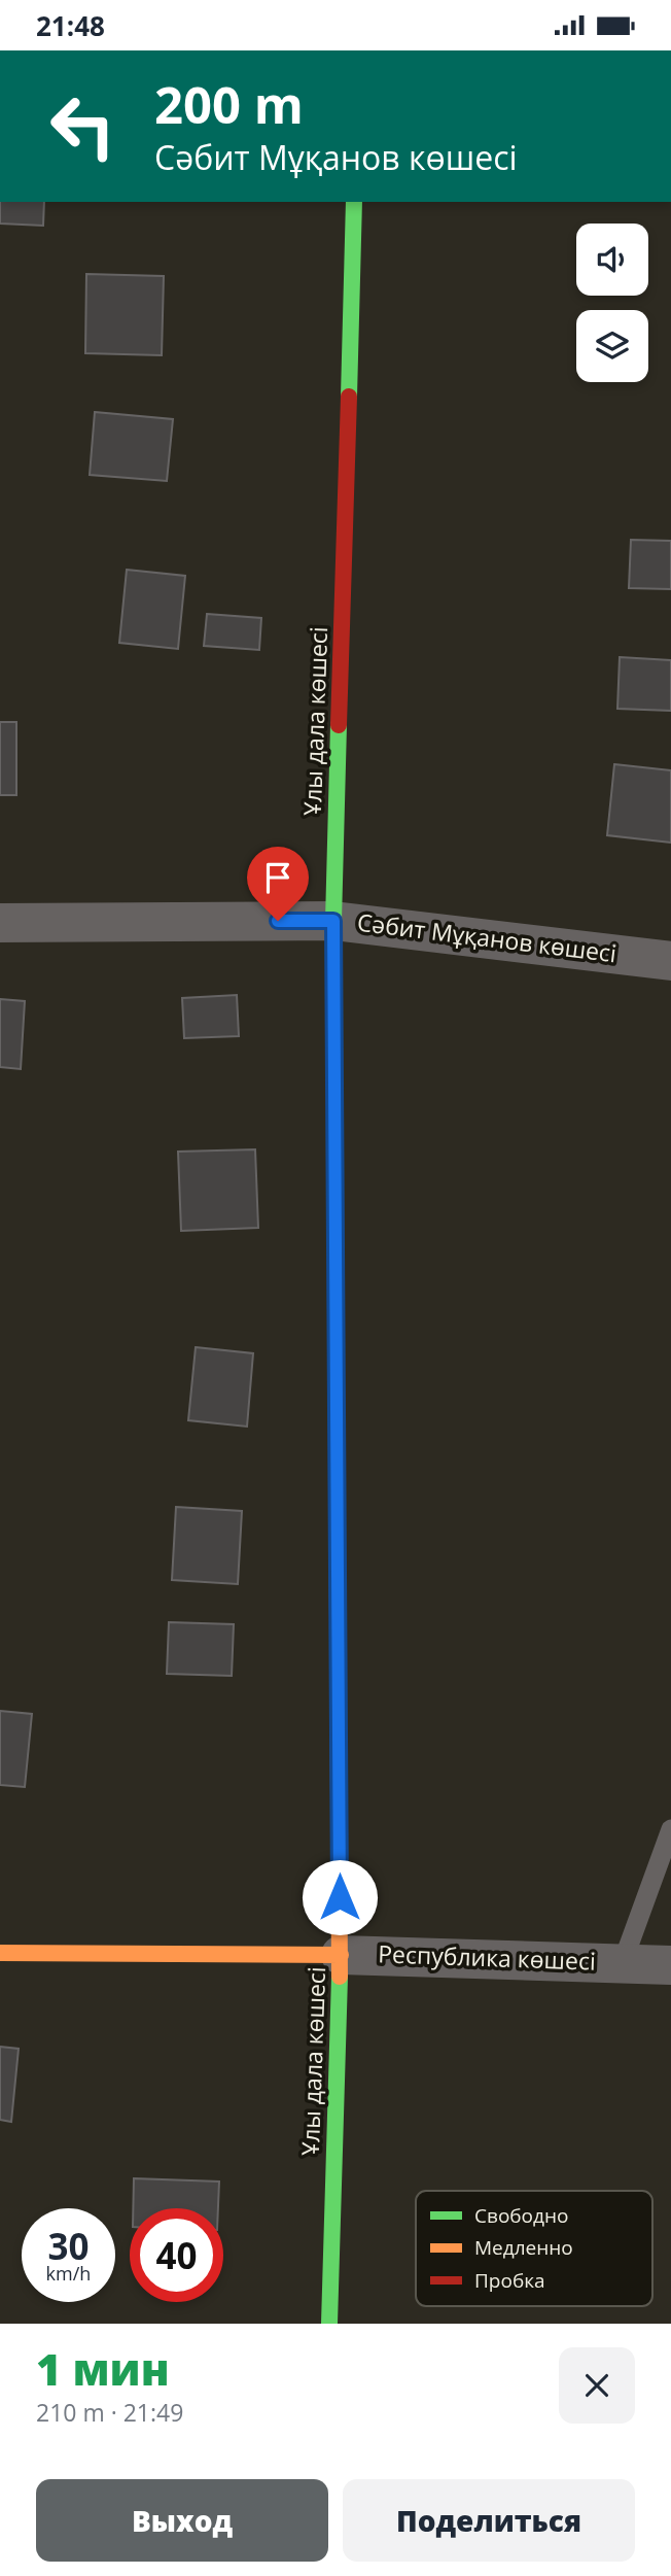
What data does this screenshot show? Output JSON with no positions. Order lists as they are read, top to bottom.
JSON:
{
  "streets": {
    "street": ["Ұлы дала көшесі", "Сәбит Мұқанов көшесі", "Республика көшесі"]
  },
  "crossings": [
    ["Ұлы дала көшесі", "Сәбит Мұқанов көшесі"],
    ["Ұлы дала көшесі", "Республика көшесі"]
  ],
  "legend": ["Свободно", "Медленно", "Пробка"],
  "page": {
    "status": "21:48",
    "turn": ["200 m", "Сәбит Мұқанов көшесі"],
    "speed": "30 km/h",
    "limit": "40",
    "heading": ["1 мин", "210 m · 21:49"],
    "buttons": ["Выход", "Поделиться"]
  }
}
